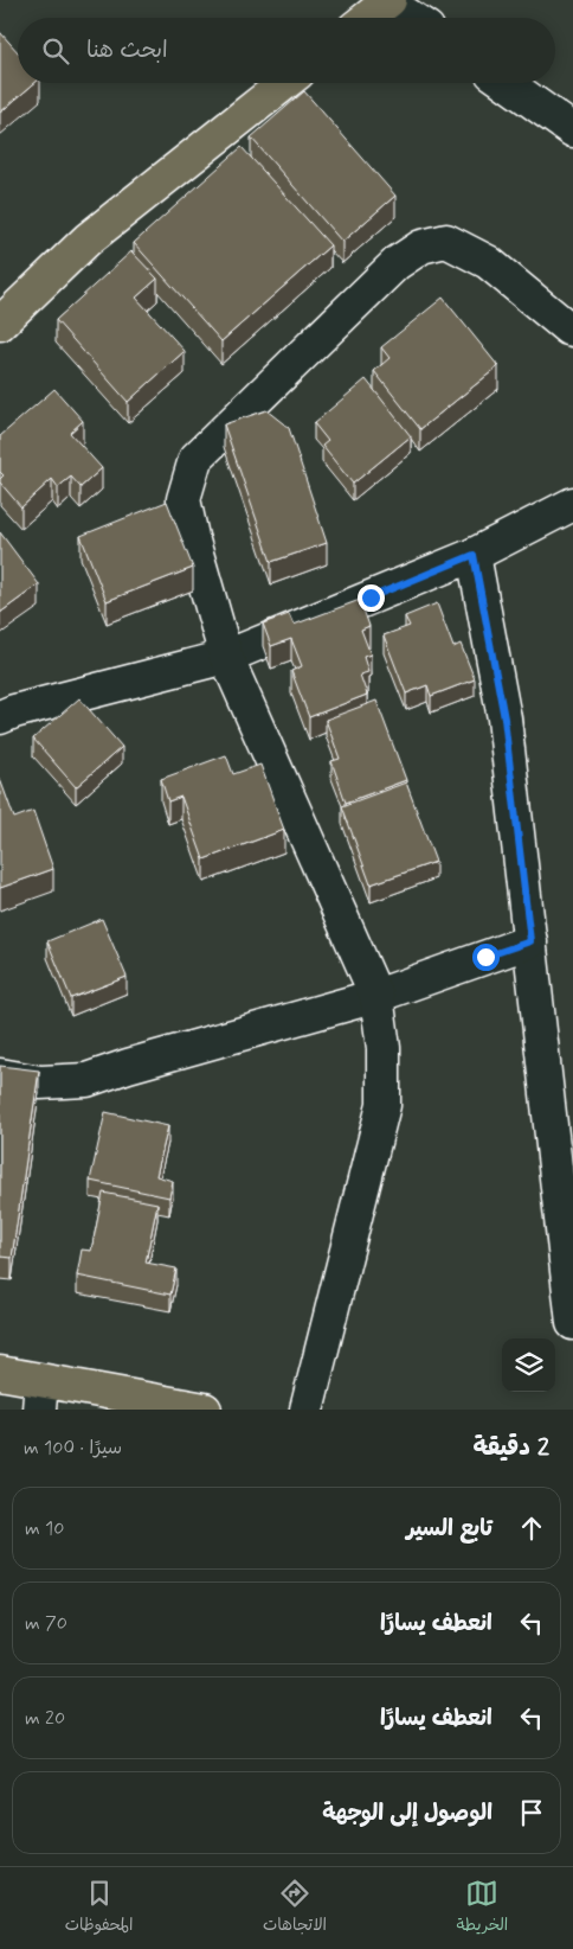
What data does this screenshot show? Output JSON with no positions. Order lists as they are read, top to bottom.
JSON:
{
  "page": {
    "search": "ابحث هنا",
    "heading": ["2 دقيقة", "سيرًا · 100 m"],
    "list": [
      ["تابع السير", "10 m"],
      ["انعطف يسارًا", "70 m"],
      ["انعطف يسارًا", "20 m"],
      "الوصول إلى الوجهة"
    ],
    "nav": ["الخريطة", "الاتجاهات", "المحفوظات"]
  }
}
